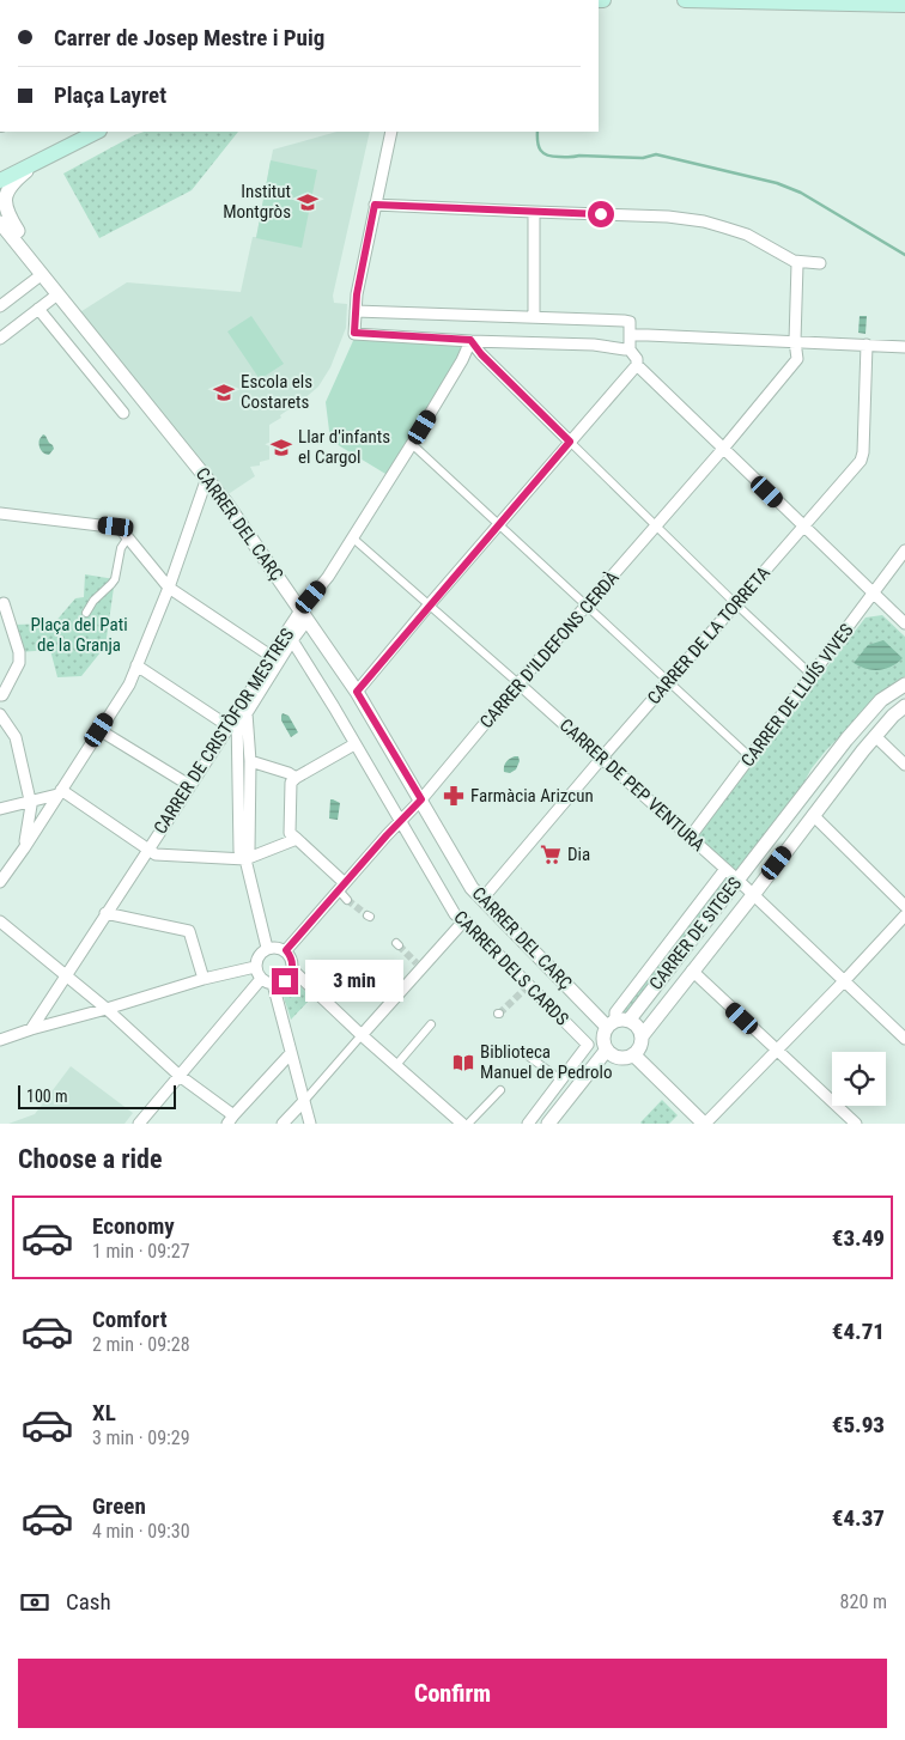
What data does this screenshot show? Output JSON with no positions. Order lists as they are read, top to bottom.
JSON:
{
  "streets": {
    "street": [
      "CARRER DEL CARÇ",
      "CARRER DE LA TORRETA",
      "CARRER D'ILDEFONS CERDÀ",
      "CARRER DE LLUÍS VIVES",
      "CARRER DE CRISTÒFOR MESTRES",
      "CARRER DE PEP VENTURA",
      "CARRER DE SITGES",
      "CARRER DELS CARDS"
    ]
  },
  "crossings": [
    ["CARRER DEL CARÇ", "CARRER DE LA TORRETA"],
    ["CARRER DEL CARÇ", "CARRER D'ILDEFONS CERDÀ"],
    ["CARRER DEL CARÇ", "CARRER DE CRISTÒFOR MESTRES"],
    ["CARRER DEL CARÇ", "CARRER DE SITGES"],
    ["CARRER DE LA TORRETA", "CARRER DE PEP VENTURA"],
    ["CARRER D'ILDEFONS CERDÀ", "CARRER DE PEP VENTURA"],
    ["CARRER D'ILDEFONS CERDÀ", "CARRER DELS CARDS"],
    ["CARRER DE LLUÍS VIVES", "CARRER DE PEP VENTURA"],
    ["CARRER DE CRISTÒFOR MESTRES", "CARRER DE PEP VENTURA"],
    ["CARRER DE PEP VENTURA", "CARRER DE SITGES"]
  ],
  "parks": ["Plaça del Pati de la Granja"],
  "places": {
    "school or university": ["Institut Montgròs", "Escola els Costarets", "Llar d'infants el Cargol"],
    "pharmacy": ["Farmàcia Arizcun"],
    "supermarket": ["Dia"],
    "library": ["Biblioteca Manuel de Pedrolo"]
  },
  "scale_bar": "100 m",
  "page": {
    "banner": ["Carrer de Josep Mestre i Puig", "Plaça Layret"],
    "bubble": "3 min",
    "scale": "100 m",
    "heading": "Choose a ride",
    "list": [
      {
        "name": "Economy",
        "note": "1 min · 09:27",
        "value": "€3.49"
      },
      {
        "name": "Comfort",
        "note": "2 min · 09:28",
        "value": "€4.71"
      },
      {
        "name": "XL",
        "note": "3 min · 09:29",
        "value": "€5.93"
      },
      {
        "name": "Green",
        "note": "4 min · 09:30",
        "value": "€4.37"
      }
    ],
    "pay": ["Cash", "820 m"],
    "buttons": "Confirm"
  }
}
